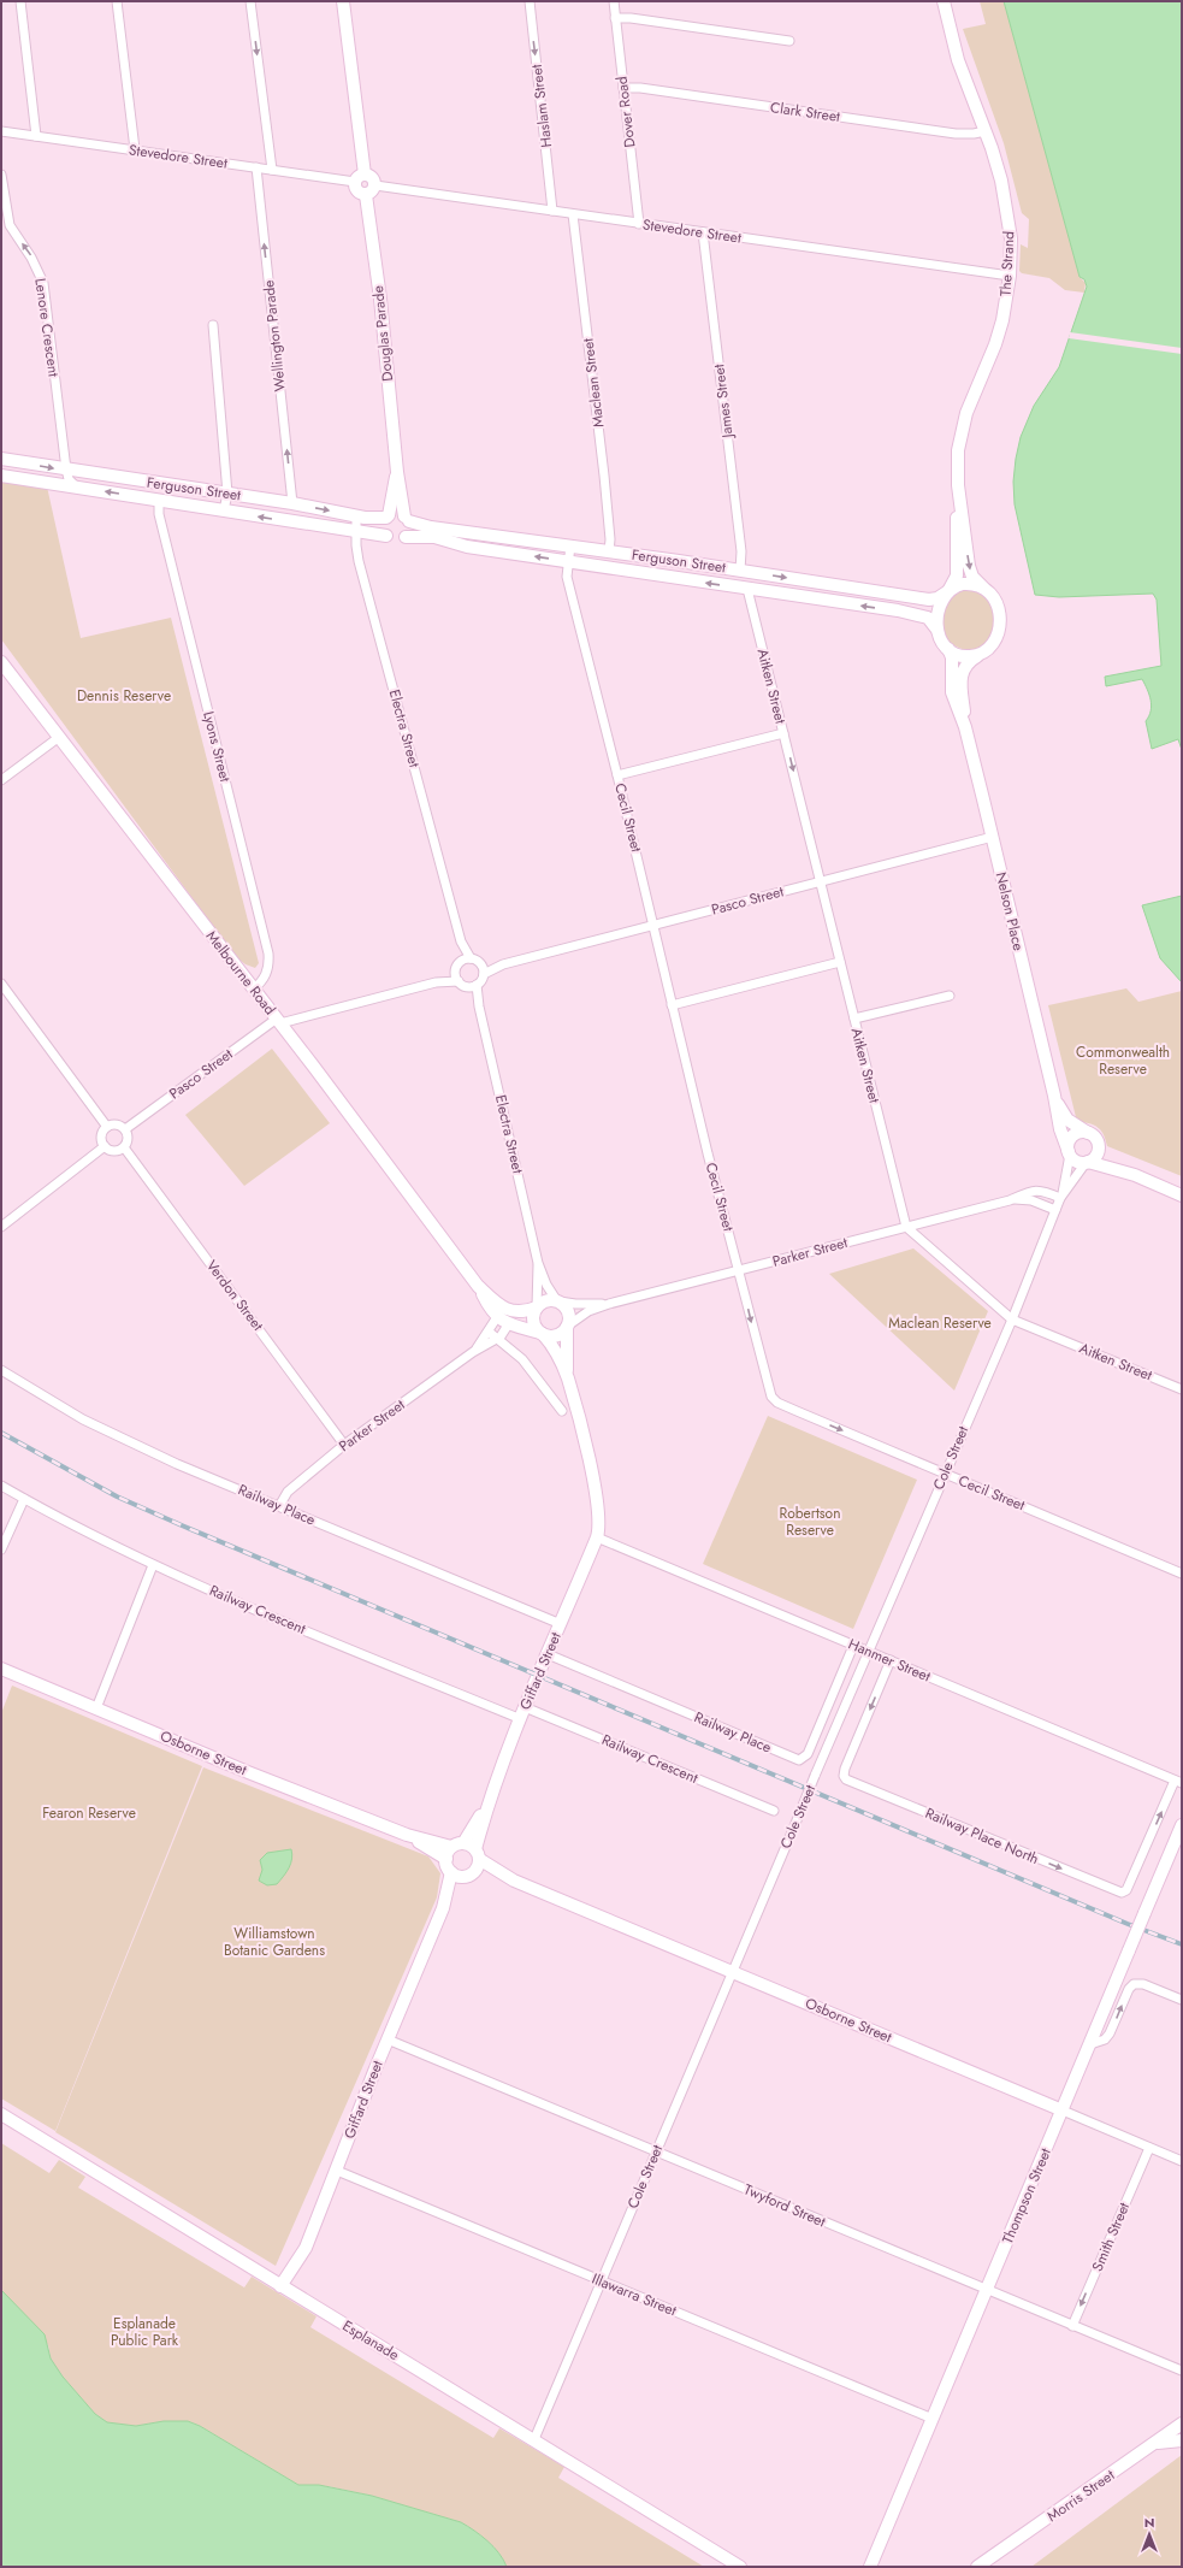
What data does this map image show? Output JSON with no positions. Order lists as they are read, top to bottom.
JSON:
{
  "streets": {
    "street": [
      "Haslam Street",
      "Dover Road",
      "Clark Street",
      "Stevedore Street",
      "The Strand",
      "Lenore Crescent",
      "Douglas Parade",
      "Wellington Parade",
      "Maclean Street",
      "James Street",
      "Ferguson Street",
      "Aitken Street",
      "Electra Street",
      "Lyons Street",
      "Cecil Street",
      "Pasco Street",
      "Nelson Place",
      "Melbourne Road",
      "Parker Street",
      "Verdon Street",
      "Cole Street",
      "Railway Place",
      "Railway Crescent",
      "Hanmer Street",
      "Giffard Street",
      "Osborne Street",
      "Railway Place North",
      "Thompson Street",
      "Twyford Street",
      "Smith Street",
      "Illawarra Street",
      "Esplanade",
      "Morris Street"
    ]
  },
  "crossings": [
    ["Haslam Street", "Stevedore Street"],
    ["Dover Road", "Clark Street"],
    ["Dover Road", "Stevedore Street"],
    ["Clark Street", "The Strand"],
    ["Stevedore Street", "The Strand"],
    ["Stevedore Street", "Douglas Parade"],
    ["Stevedore Street", "Wellington Parade"],
    ["Stevedore Street", "Maclean Street"],
    ["Stevedore Street", "James Street"],
    ["The Strand", "Ferguson Street"],
    ["The Strand", "Nelson Place"],
    ["Lenore Crescent", "Ferguson Street"],
    ["Douglas Parade", "Ferguson Street"],
    ["Wellington Parade", "Ferguson Street"],
    ["Maclean Street", "Ferguson Street"],
    ["James Street", "Ferguson Street"],
    ["Ferguson Street", "Aitken Street"],
    ["Ferguson Street", "Electra Street"],
    ["Ferguson Street", "Lyons Street"],
    ["Ferguson Street", "Cecil Street"],
    ["Ferguson Street", "Nelson Place"],
    ["Aitken Street", "Pasco Street"],
    ["Aitken Street", "Parker Street"],
    ["Aitken Street", "Cole Street"],
    ["Electra Street", "Melbourne Road"],
    ["Electra Street", "Parker Street"],
    ["Lyons Street", "Melbourne Road"],
    ["Cecil Street", "Pasco Street"],
    ["Cecil Street", "Parker Street"],
    ["Cecil Street", "Cole Street"],
    ["Pasco Street", "Nelson Place"],
    ["Pasco Street", "Melbourne Road"],
    ["Pasco Street", "Verdon Street"],
    ["Nelson Place", "Cole Street"],
    ["Melbourne Road", "Parker Street"],
    ["Parker Street", "Verdon Street"],
    ["Parker Street", "Cole Street"],
    ["Parker Street", "Railway Place"],
    ["Cole Street", "Hanmer Street"],
    ["Cole Street", "Osborne Street"],
    ["Cole Street", "Twyford Street"],
    ["Cole Street", "Illawarra Street"],
    ["Cole Street", "Esplanade"],
    ["Railway Place", "Hanmer Street"],
    ["Railway Place", "Giffard Street"],
    ["Railway Crescent", "Giffard Street"],
    ["Hanmer Street", "Giffard Street"],
    ["Hanmer Street", "Railway Place North"],
    ["Giffard Street", "Osborne Street"],
    ["Giffard Street", "Twyford Street"],
    ["Giffard Street", "Illawarra Street"],
    ["Giffard Street", "Esplanade"],
    ["Osborne Street", "Thompson Street"],
    ["Osborne Street", "Smith Street"],
    ["Thompson Street", "Twyford Street"],
    ["Thompson Street", "Illawarra Street"],
    ["Twyford Street", "Smith Street"]
  ],
  "one_way": ["Haslam Street", "Lenore Crescent", "Smith Street"],
  "parks": [
    "Dennis Reserve",
    "Commonwealth Reserve",
    "Maclean Reserve",
    "Robertson Reserve",
    "Fearon Reserve",
    "Williamstown Botanic Gardens",
    "Esplanade Public Park"
  ],
  "north": "top"
}
